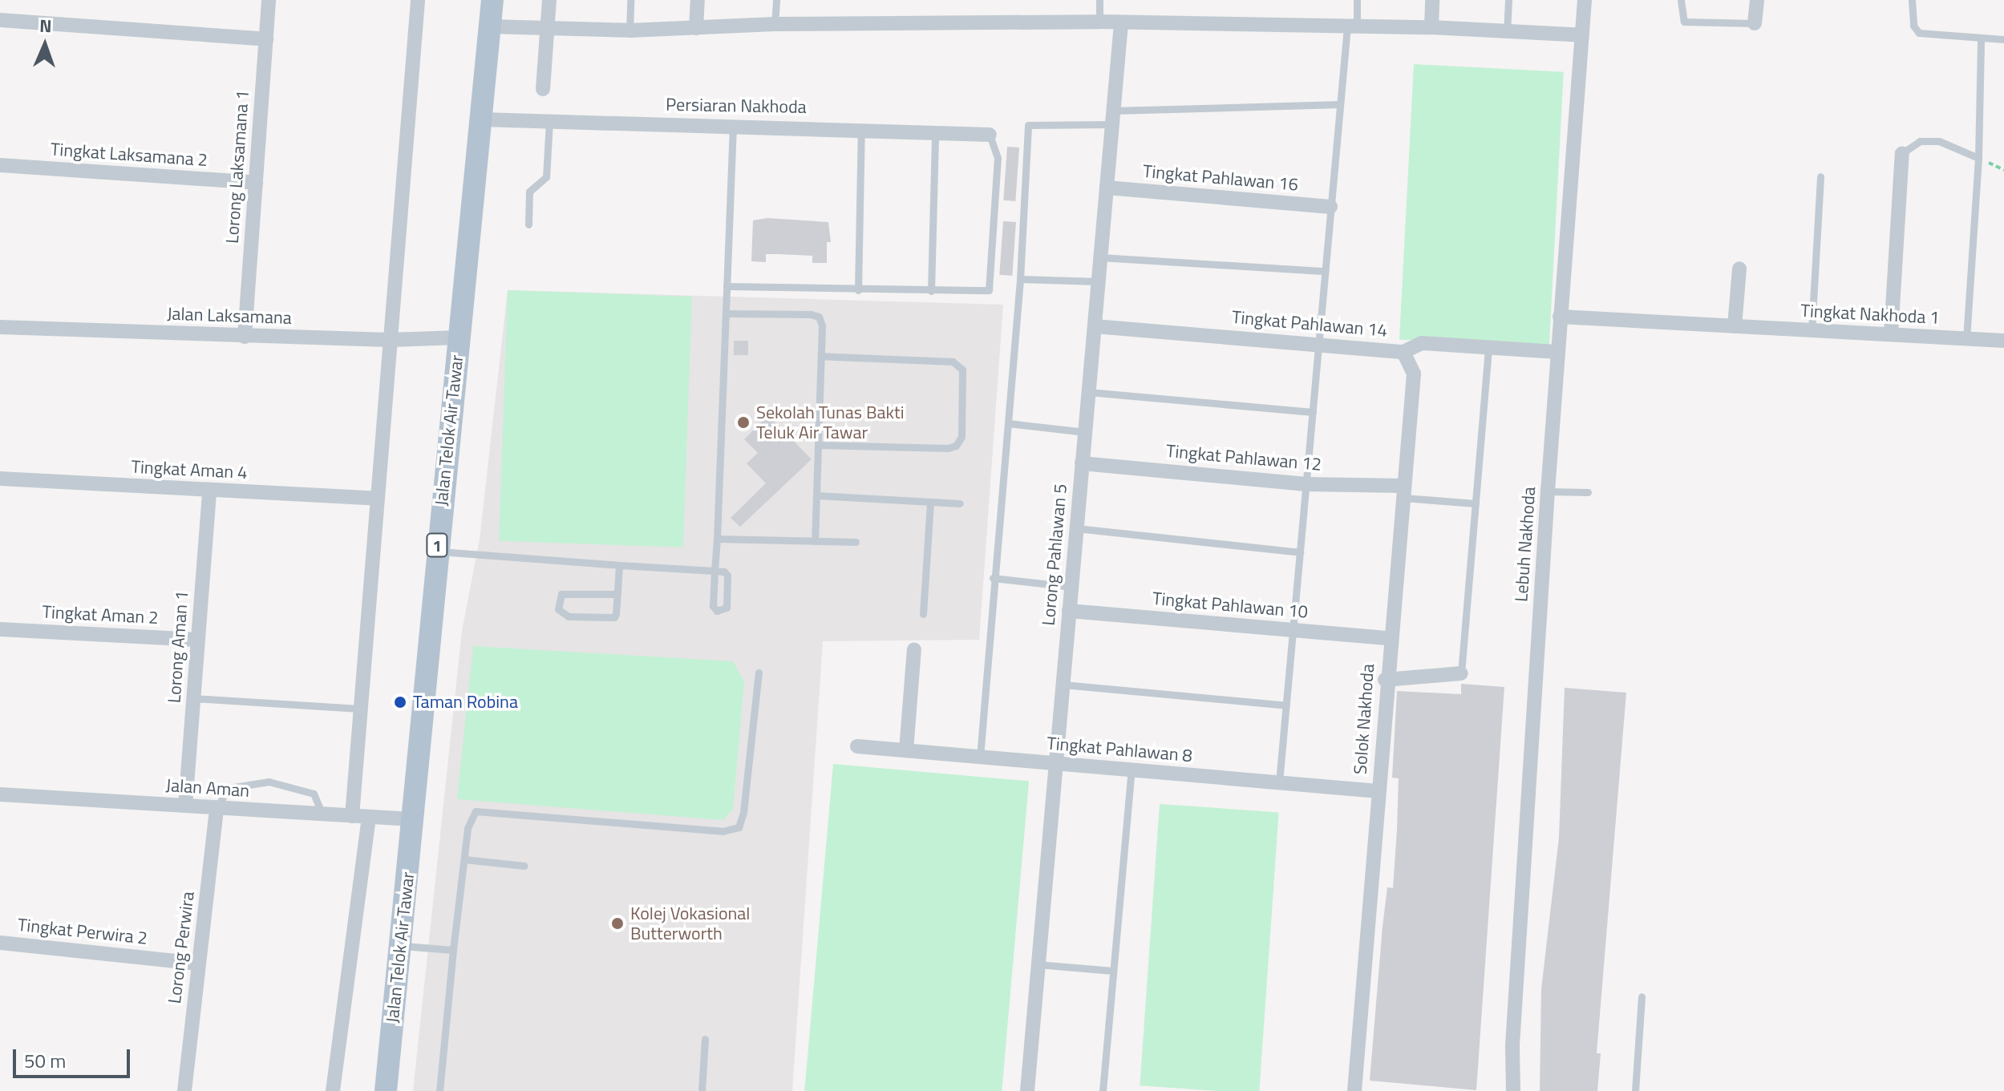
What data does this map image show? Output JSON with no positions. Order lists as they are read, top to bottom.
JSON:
{
  "streets": {
    "main road": ["Jalan Telok Air Tawar", "1"],
    "street": [
      "Persiaran Nakhoda",
      "Tingkat Laksamana 2",
      "Lorong Laksamana 1",
      "Tingkat Pahlawan 16",
      "Tingkat Nakhoda 1",
      "Jalan Laksamana",
      "Tingkat Pahlawan 14",
      "Tingkat Pahlawan 12",
      "Tingkat Aman 4",
      "Lebuh Nakhoda",
      "Lorong Pahlawan 5",
      "Tingkat Pahlawan 10",
      "Tingkat Aman 2",
      "Lorong Aman 1",
      "Solok Nakhoda",
      "Tingkat Pahlawan 8",
      "Jalan Aman",
      "Tingkat Perwira 2",
      "Lorong Perwira"
    ]
  },
  "crossings": [
    ["Persiaran Nakhoda", "Jalan Telok Air Tawar"],
    ["Tingkat Laksamana 2", "Lorong Laksamana 1"],
    ["Lorong Laksamana 1", "Jalan Laksamana"],
    ["Tingkat Pahlawan 16", "Lorong Pahlawan 5"],
    ["Tingkat Nakhoda 1", "Lebuh Nakhoda"],
    ["Jalan Laksamana", "Jalan Telok Air Tawar"],
    ["Tingkat Pahlawan 14", "Lebuh Nakhoda"],
    ["Tingkat Pahlawan 14", "Lorong Pahlawan 5"],
    ["Tingkat Pahlawan 14", "Solok Nakhoda"],
    ["Jalan Telok Air Tawar", "Jalan Aman"],
    ["Tingkat Pahlawan 12", "Lorong Pahlawan 5"],
    ["Tingkat Pahlawan 12", "Solok Nakhoda"],
    ["Tingkat Aman 4", "Lorong Aman 1"],
    ["Lorong Pahlawan 5", "Tingkat Pahlawan 10"],
    ["Lorong Pahlawan 5", "Tingkat Pahlawan 8"],
    ["Tingkat Pahlawan 10", "Solok Nakhoda"],
    ["Tingkat Aman 2", "Lorong Aman 1"],
    ["Lorong Aman 1", "Jalan Aman"],
    ["Solok Nakhoda", "Tingkat Pahlawan 8"],
    ["Jalan Aman", "Lorong Perwira"],
    ["Tingkat Perwira 2", "Lorong Perwira"]
  ],
  "places": ["Sekolah Tunas Bakti Teluk Air Tawar", "Taman Robina", "Kolej Vokasional Butterworth"],
  "scale_bar": "50 m",
  "north": "top"
}
